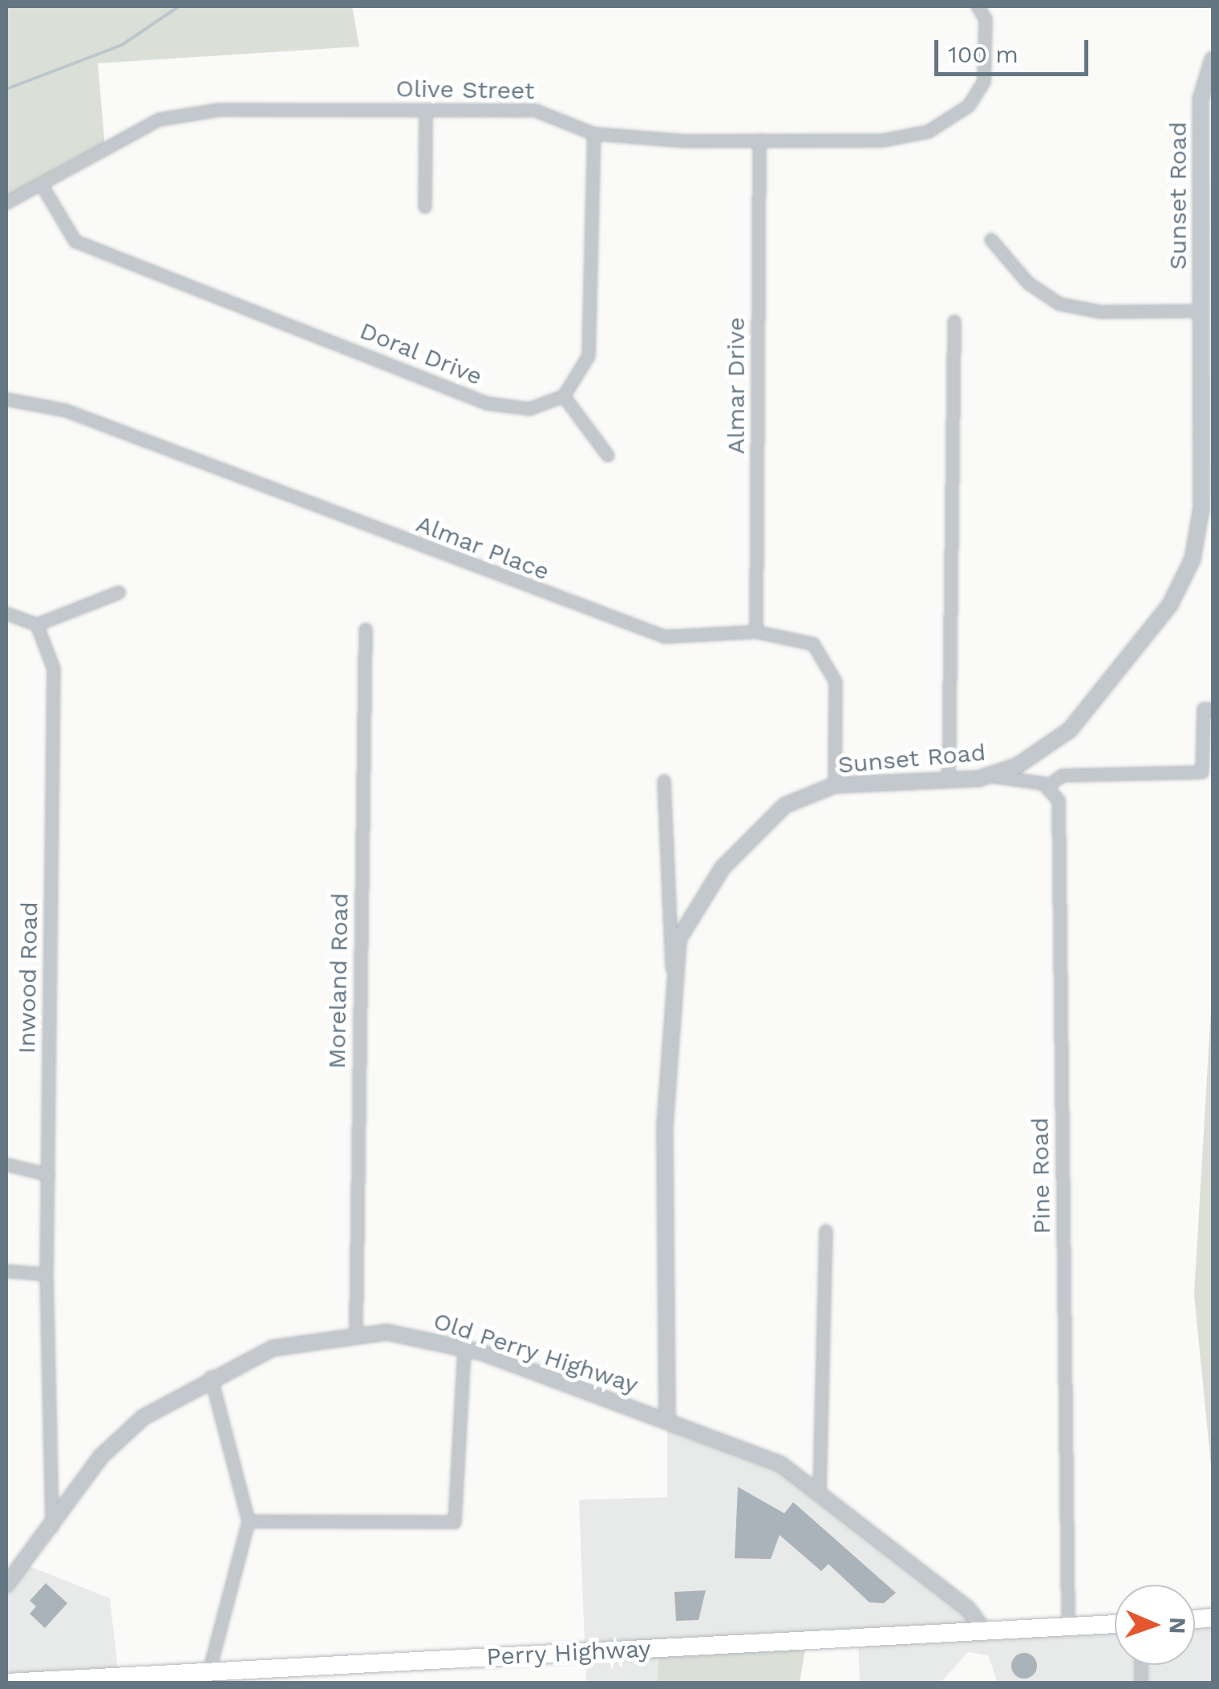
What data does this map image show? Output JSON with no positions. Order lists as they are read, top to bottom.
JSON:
{
  "streets": {
    "main road": ["Perry Highway"],
    "street": [
      "Olive Street",
      "Sunset Road",
      "Doral Drive",
      "Almar Drive",
      "Almar Place",
      "Inwood Road",
      "Moreland Road",
      "Pine Road",
      "Old Perry Highway"
    ]
  },
  "crossings": [
    ["Olive Street", "Doral Drive"],
    ["Olive Street", "Almar Drive"],
    ["Sunset Road", "Almar Place"],
    ["Sunset Road", "Old Perry Highway"],
    ["Almar Drive", "Almar Place"],
    ["Inwood Road", "Old Perry Highway"],
    ["Moreland Road", "Old Perry Highway"],
    ["Pine Road", "Perry Highway"],
    ["Old Perry Highway", "Perry Highway"]
  ],
  "scale_bar": "100 m",
  "north": "right"
}
